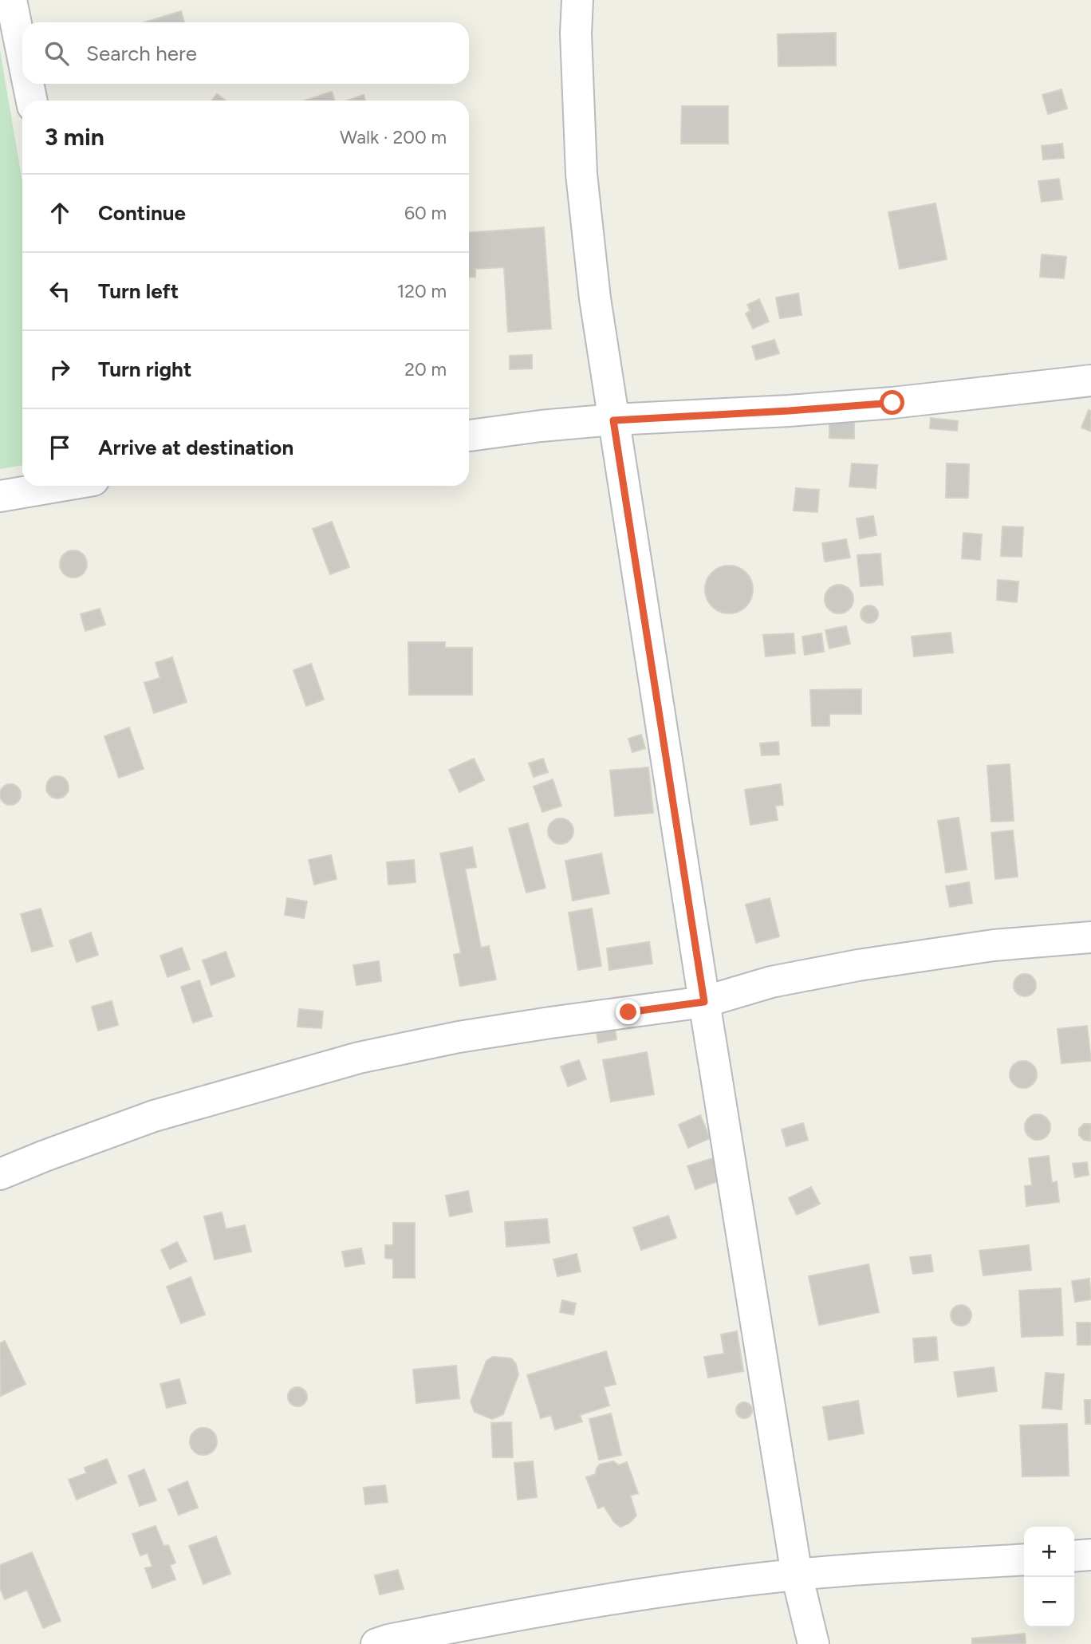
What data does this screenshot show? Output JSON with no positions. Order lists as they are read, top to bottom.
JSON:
{
  "page": {
    "search": "Search here",
    "heading": ["3 min", "Walk · 200 m"],
    "list": [
      ["Continue", "60 m"],
      ["Turn left", "120 m"],
      ["Turn right", "20 m"],
      "Arrive at destination"
    ],
    "map_buttons": ["+", "−"]
  }
}
